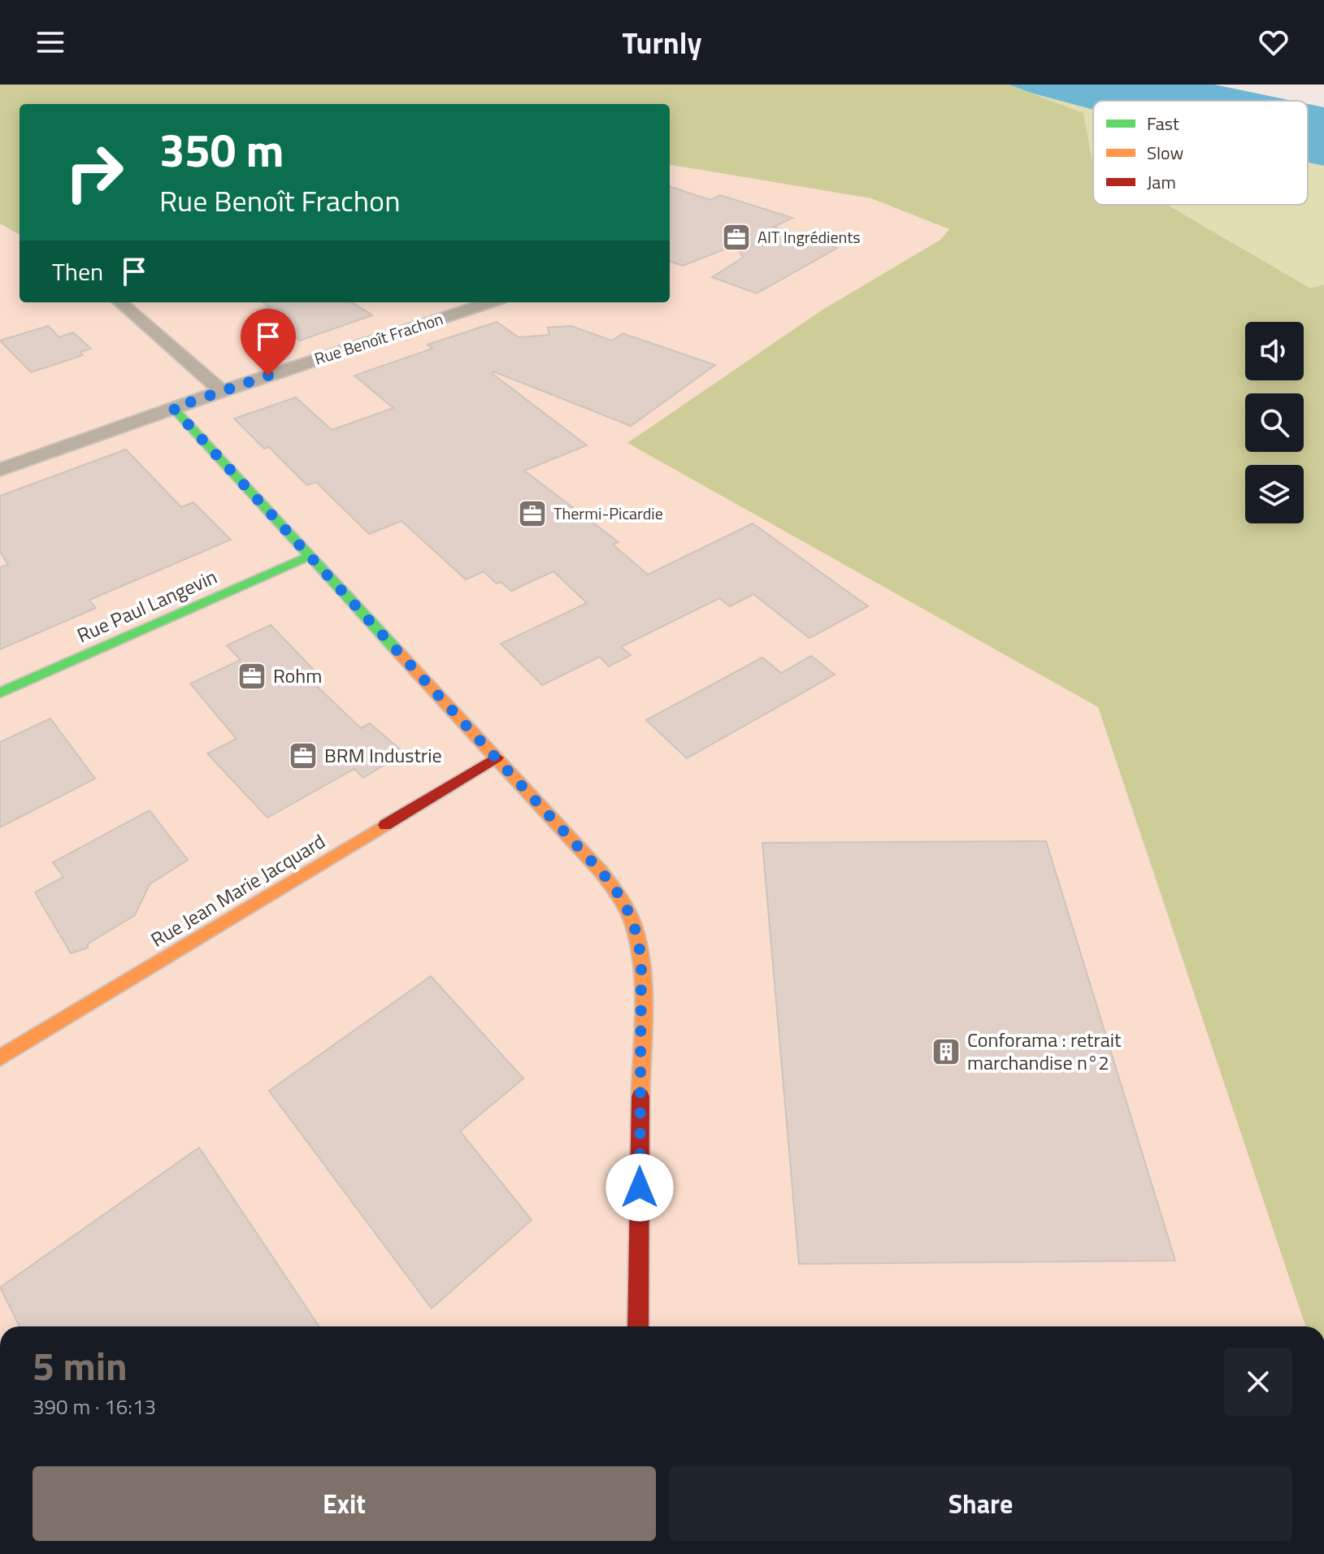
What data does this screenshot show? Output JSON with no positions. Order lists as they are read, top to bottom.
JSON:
{
  "streets": {
    "street": ["Rue Benoît Frachon", "Rue Paul Langevin", "Rue Jean Marie Jacquard"]
  },
  "places": {
    "office": [
      "AIT Ingrédients",
      "Thermi-Picardie",
      "Rohm",
      "BRM Industrie"
    ],
    "building": ["Conforama : retrait marchandise n°2"]
  },
  "legend": ["Fast", "Slow", "Jam"],
  "page": {
    "header": "Turnly",
    "turn": ["350 m", "Rue Benoît Frachon"],
    "then": "Then",
    "heading": ["5 min", "390 m · 16:13"],
    "buttons": ["Exit", "Share"]
  }
}
